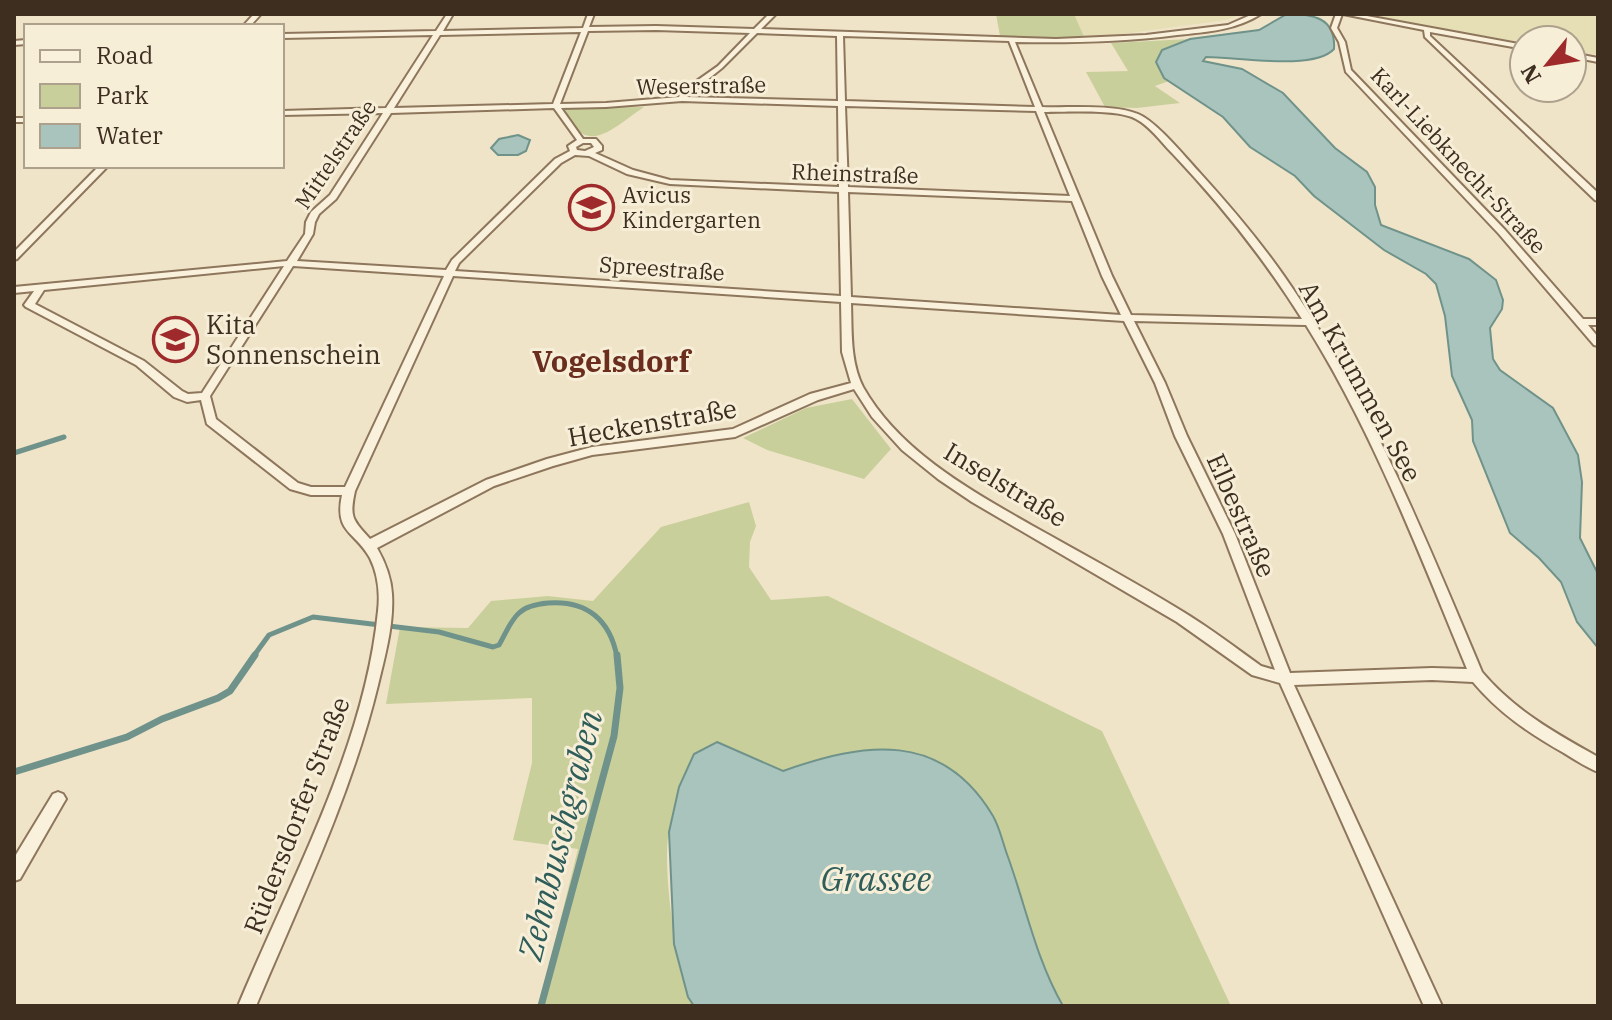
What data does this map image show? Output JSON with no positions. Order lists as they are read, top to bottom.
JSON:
{
  "streets": {
    "street": [
      "Weserstraße",
      "Mittelstraße",
      "Karl-Liebknecht-Straße",
      "Rheinstraße",
      "Spreestraße",
      "Am Krummen See",
      "Heckenstraße",
      "Inselstraße",
      "Elbestraße",
      "Rüdersdorfer Straße"
    ]
  },
  "crossings": [
    ["Weserstraße", "Mittelstraße"],
    ["Weserstraße", "Am Krummen See"],
    ["Weserstraße", "Inselstraße"],
    ["Weserstraße", "Elbestraße"],
    ["Mittelstraße", "Spreestraße"],
    ["Rheinstraße", "Inselstraße"],
    ["Rheinstraße", "Elbestraße"],
    ["Spreestraße", "Am Krummen See"],
    ["Spreestraße", "Inselstraße"],
    ["Spreestraße", "Elbestraße"],
    ["Heckenstraße", "Inselstraße"],
    ["Heckenstraße", "Rüdersdorfer Straße"],
    ["Inselstraße", "Elbestraße"]
  ],
  "districts": ["Vogelsdorf"],
  "water": ["Zehnbuschgraben", "Grassee"],
  "places": {
    "school or university": ["Avicus Kindergarten", "Kita Sonnenschein"]
  },
  "legend": ["Road", "Park", "Water"],
  "north": "bottom left"
}
